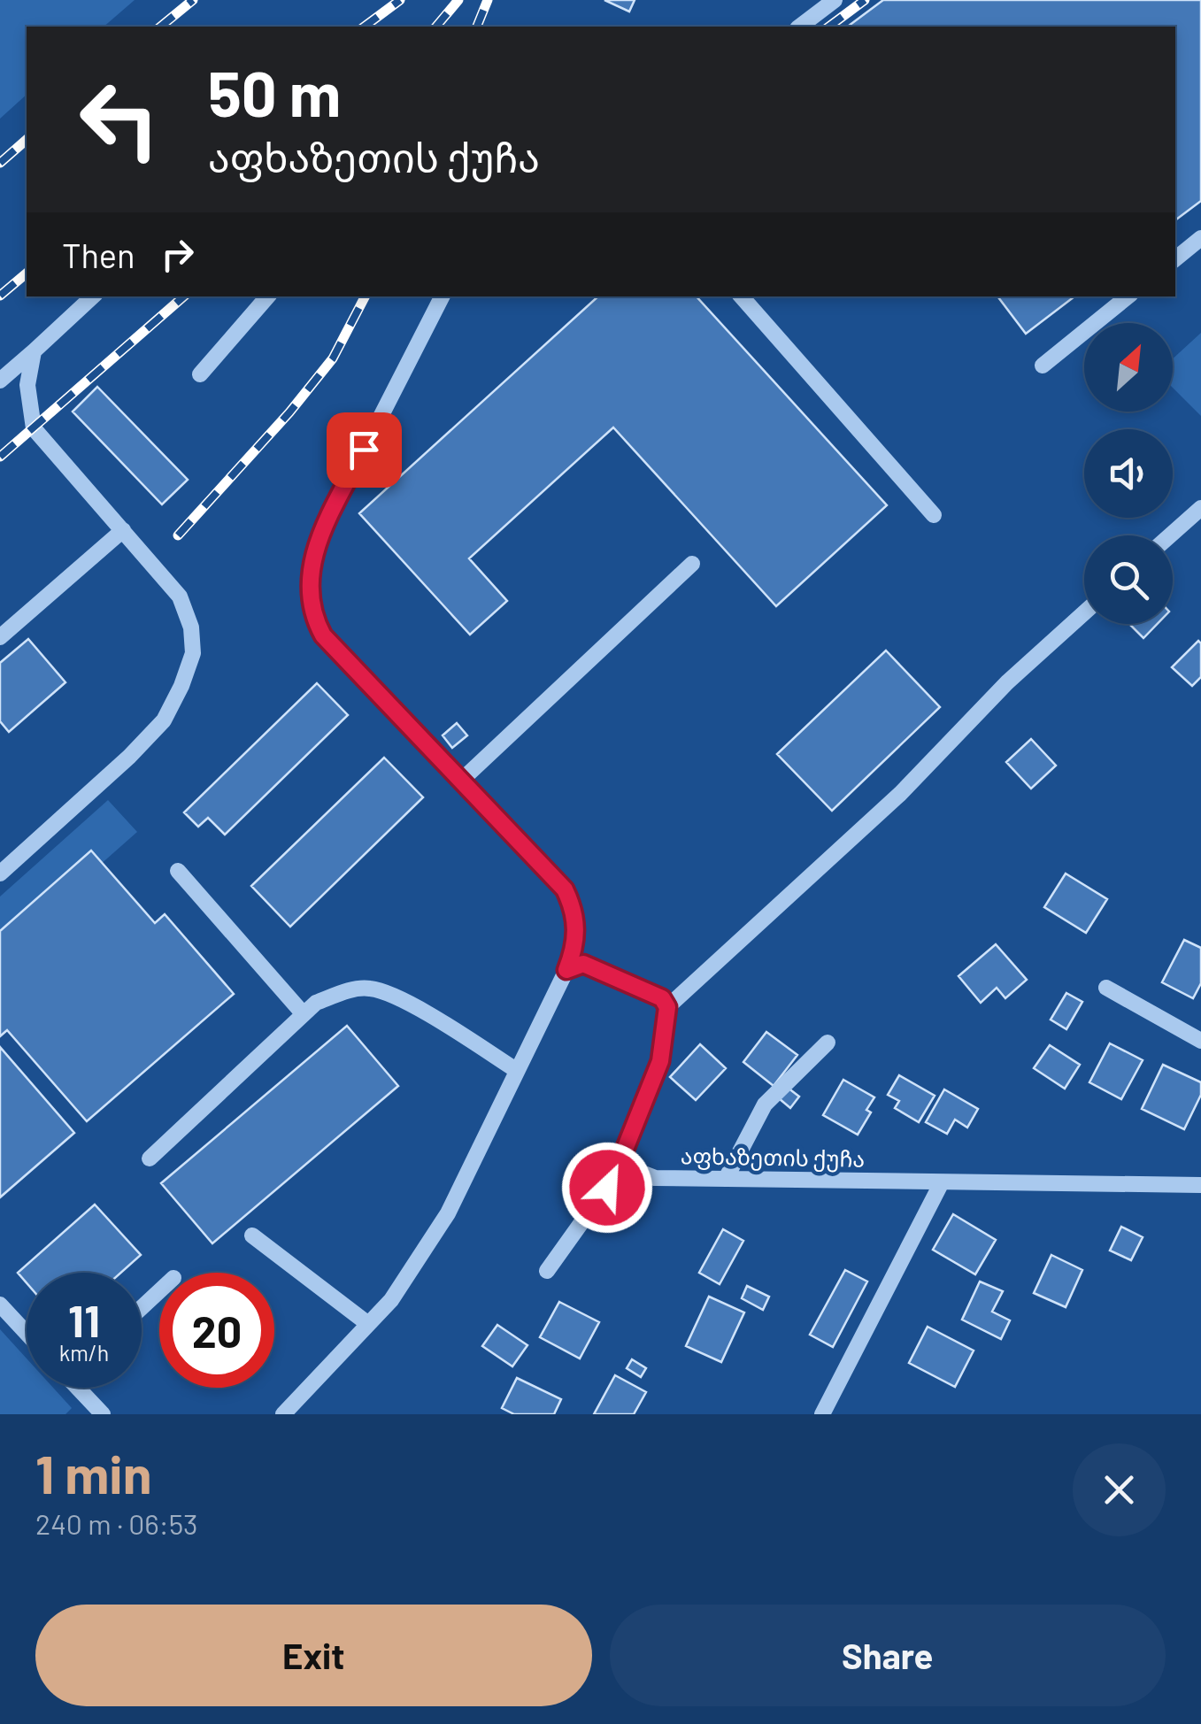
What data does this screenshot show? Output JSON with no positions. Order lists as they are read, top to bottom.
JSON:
{
  "streets": {
    "street": ["აფხაზეთის ქუჩა"]
  },
  "north": "top right",
  "page": {
    "turn": ["50 m", "აფხაზეთის ქუჩა"],
    "then": "Then",
    "speed": "11 km/h",
    "limit": "20",
    "heading": ["1 min", "240 m · 06:53"],
    "buttons": ["Exit", "Share"]
  }
}
